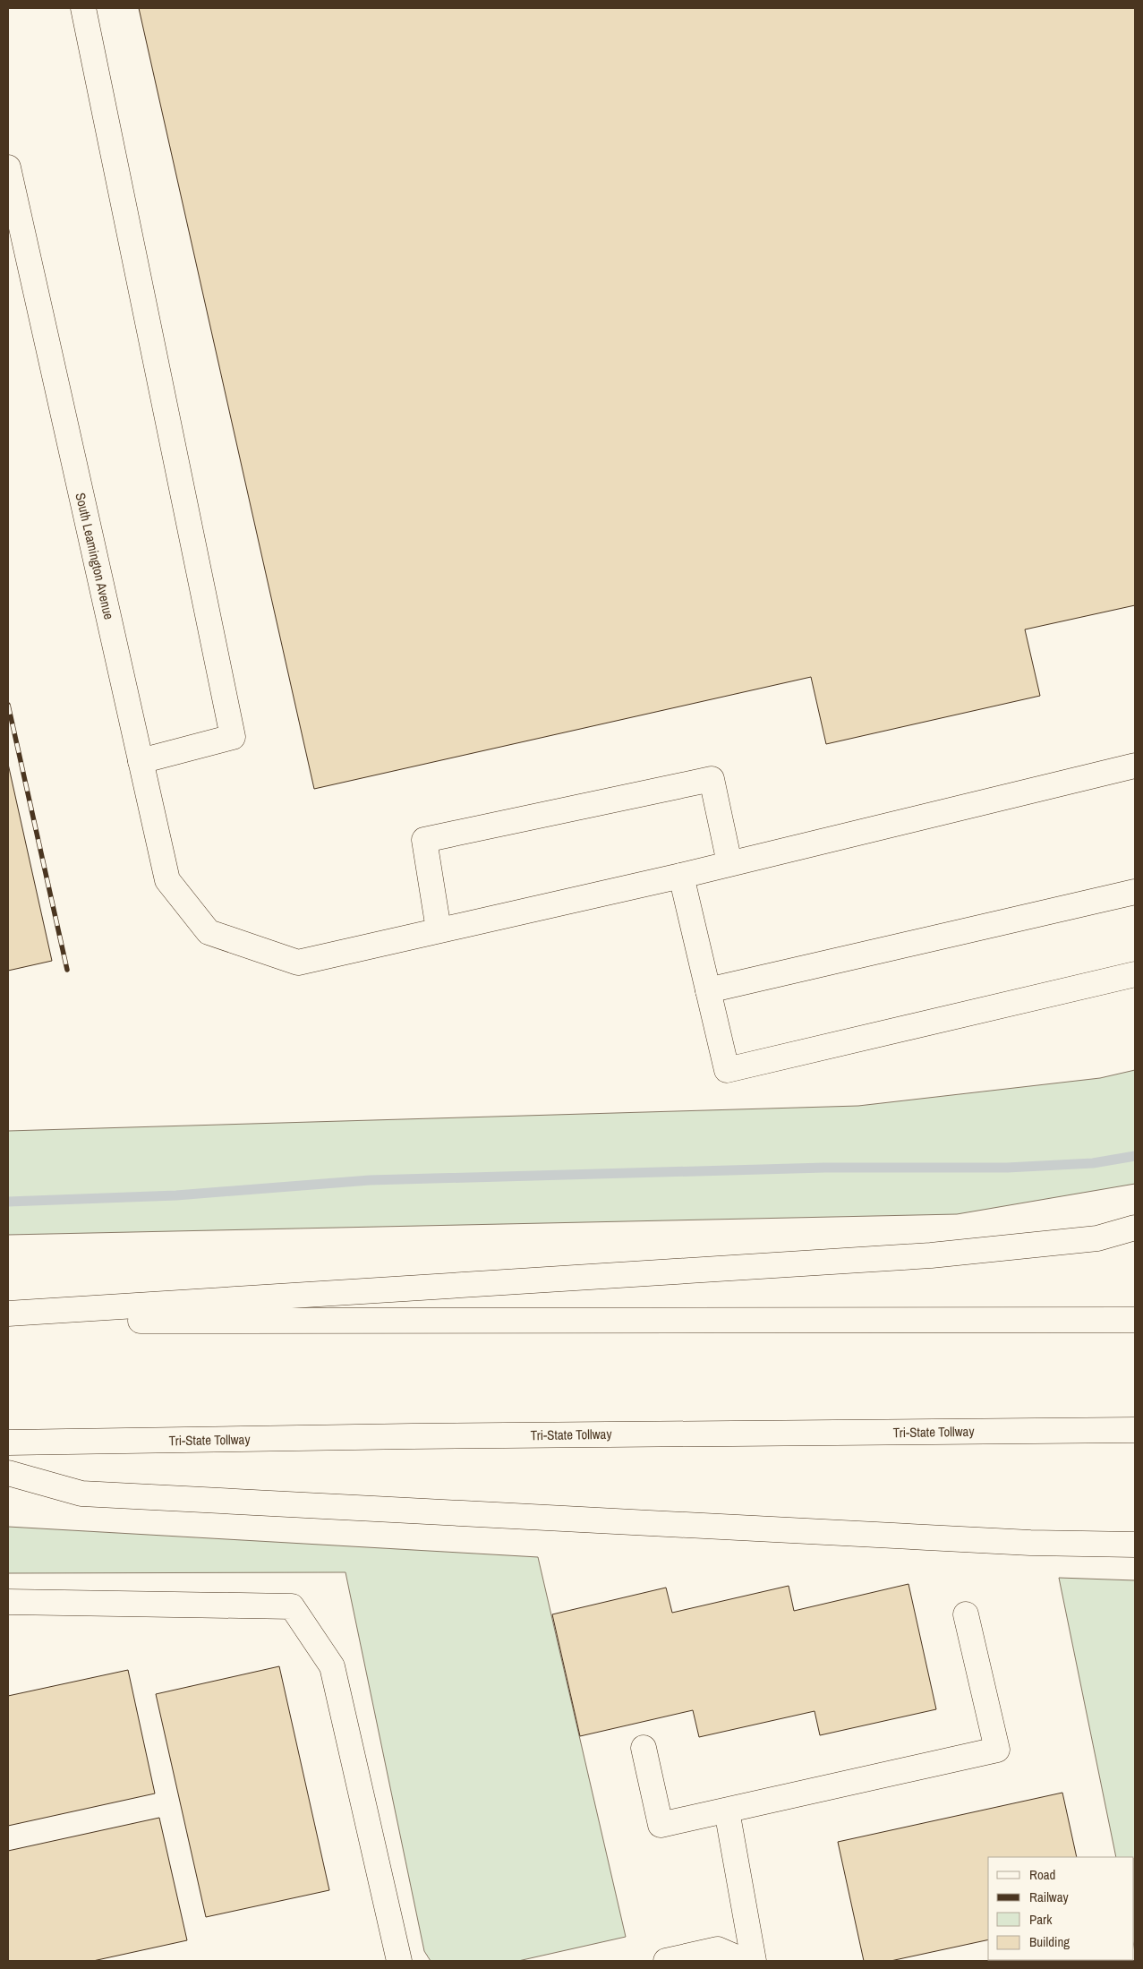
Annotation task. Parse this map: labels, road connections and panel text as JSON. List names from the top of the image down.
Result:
{
  "streets": {
    "main road": ["South Leamington Avenue", "Tri-State Tollway"]
  },
  "legend": [
    "Road",
    "Railway",
    "Park",
    "Building"
  ]
}
